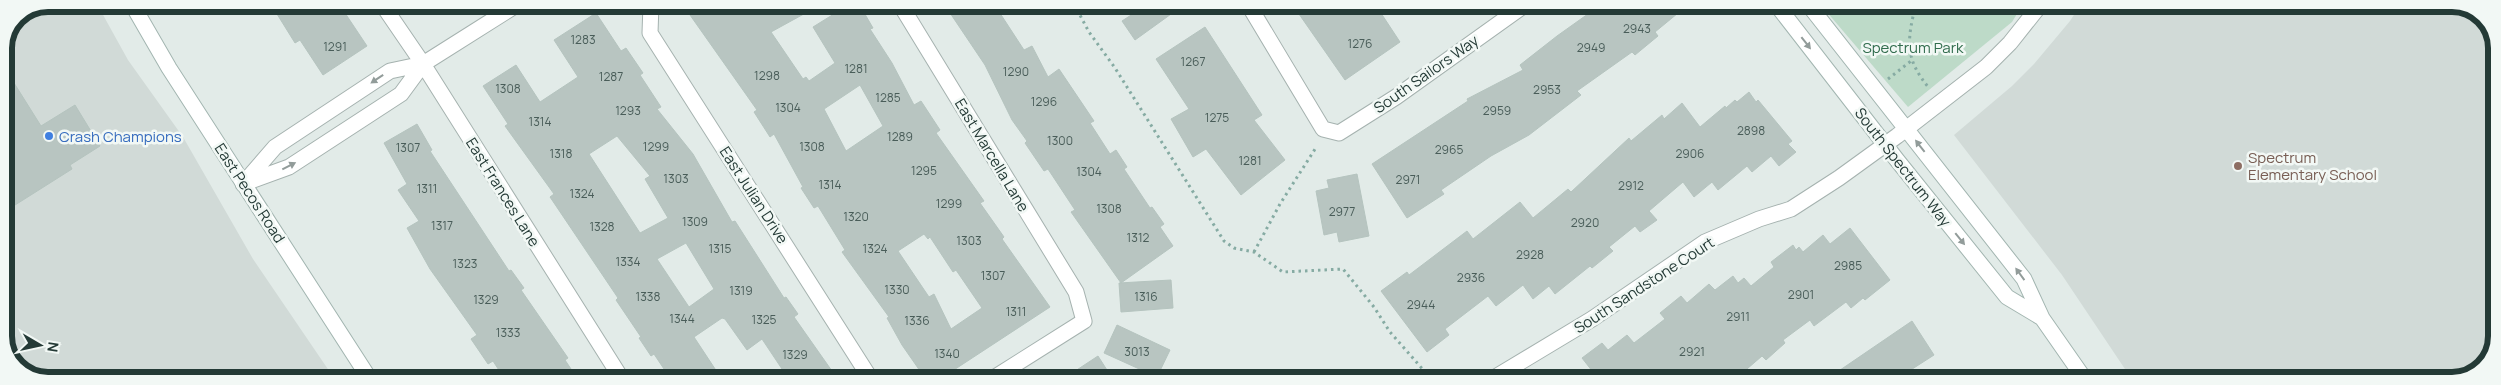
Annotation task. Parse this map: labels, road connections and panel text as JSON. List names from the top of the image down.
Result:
{
  "streets": {
    "street": [
      "South Sailors Way",
      "East Marcella Lane",
      "South Spectrum Way",
      "East Frances Lane",
      "East Pecos Road",
      "East Julian Drive",
      "South Sandstone Court"
    ]
  },
  "crossings": [
    ["South Spectrum Way", "South Sandstone Court"]
  ],
  "parks": ["Spectrum Park"],
  "places": ["Crash Champions", "Spectrum Elementary School"],
  "house_numbers": [
    "2943",
    "1283",
    "1276",
    "1291",
    "2949",
    "1267",
    "1281",
    "1290",
    "1298",
    "1287",
    "1308",
    "2953",
    "1285",
    "1296",
    "1304",
    "1293",
    "2959",
    "1275",
    "1314",
    "2898",
    "1289",
    "1300",
    "1299",
    "1308",
    "1307",
    "2965",
    "1318",
    "2906",
    "1281",
    "1295",
    "1304",
    "1303",
    "2971",
    "1314",
    "2912",
    "1311",
    "1324",
    "1299",
    "1308",
    "2977",
    "1320",
    "1309",
    "2920",
    "1317",
    "1328",
    "1312",
    "1303",
    "1315",
    "1324",
    "2928",
    "1334",
    "1323",
    "2985",
    "1307",
    "2936",
    "1330",
    "1319",
    "2901",
    "1338",
    "1316",
    "1329",
    "2944",
    "1311",
    "2911",
    "1344",
    "1325",
    "1336",
    "1333",
    "3013",
    "2921",
    "1340",
    "1329"
  ],
  "north": "right"
}
